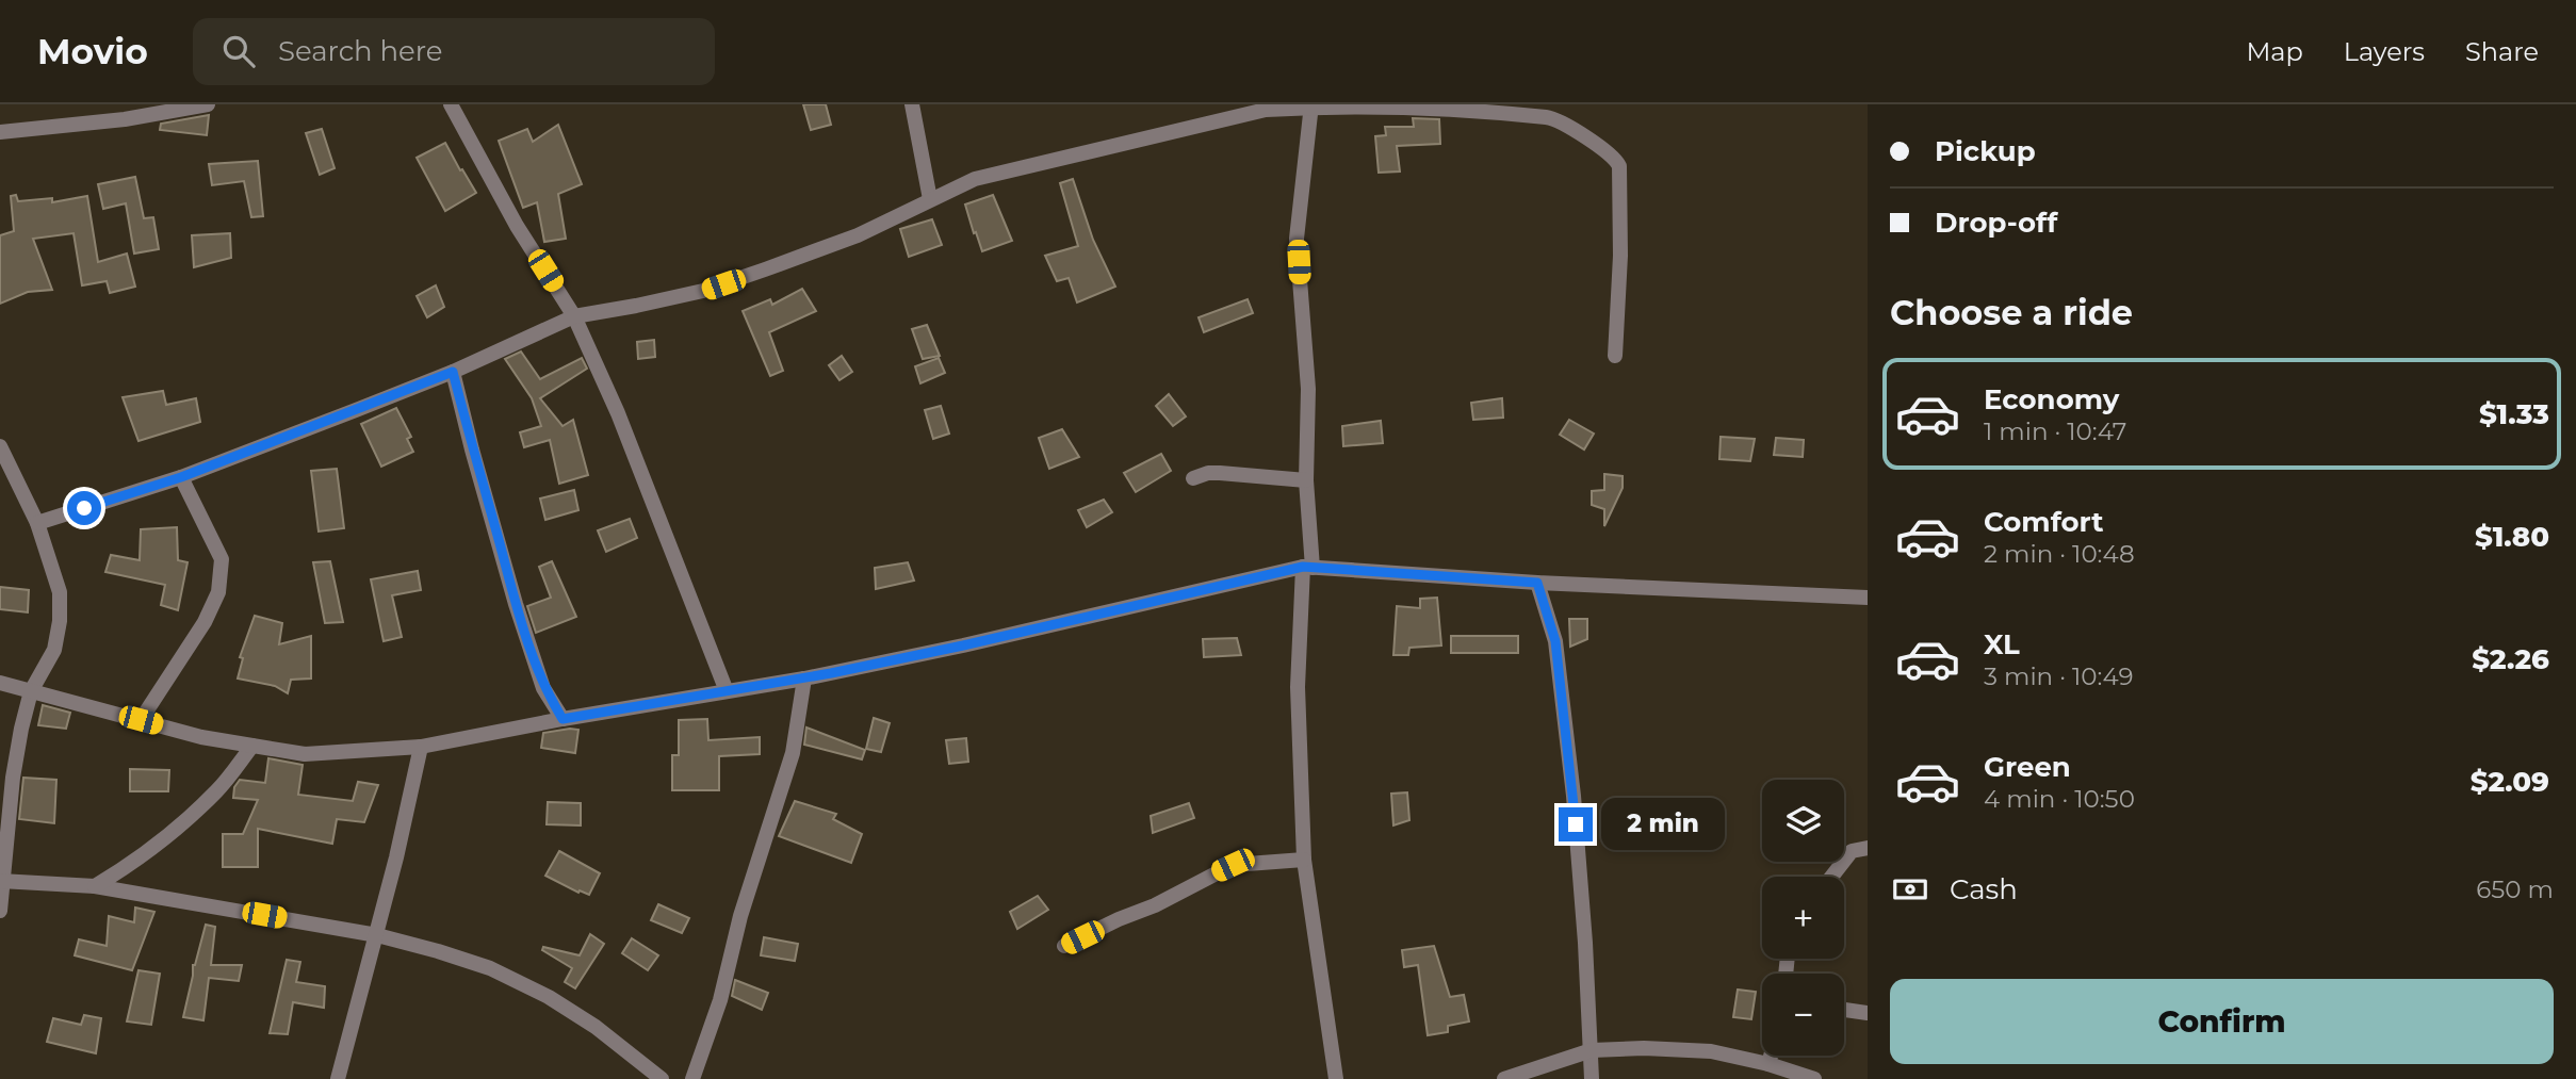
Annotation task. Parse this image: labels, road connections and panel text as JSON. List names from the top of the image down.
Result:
{
  "page": {
    "header": "Movio",
    "search": "Search here",
    "nav": ["Map", "Layers", "Share"],
    "banner": ["Pickup", "Drop-off"],
    "heading": "Choose a ride",
    "list": [
      {
        "name": "Economy",
        "note": "1 min · 10:47",
        "value": "$1.33"
      },
      {
        "name": "Comfort",
        "note": "2 min · 10:48",
        "value": "$1.80"
      },
      {
        "name": "XL",
        "note": "3 min · 10:49",
        "value": "$2.26"
      },
      {
        "name": "Green",
        "note": "4 min · 10:50",
        "value": "$2.09"
      }
    ],
    "map_buttons": ["+", "−"],
    "bubble": "2 min",
    "pay": ["Cash", "650 m"],
    "buttons": "Confirm"
  }
}
